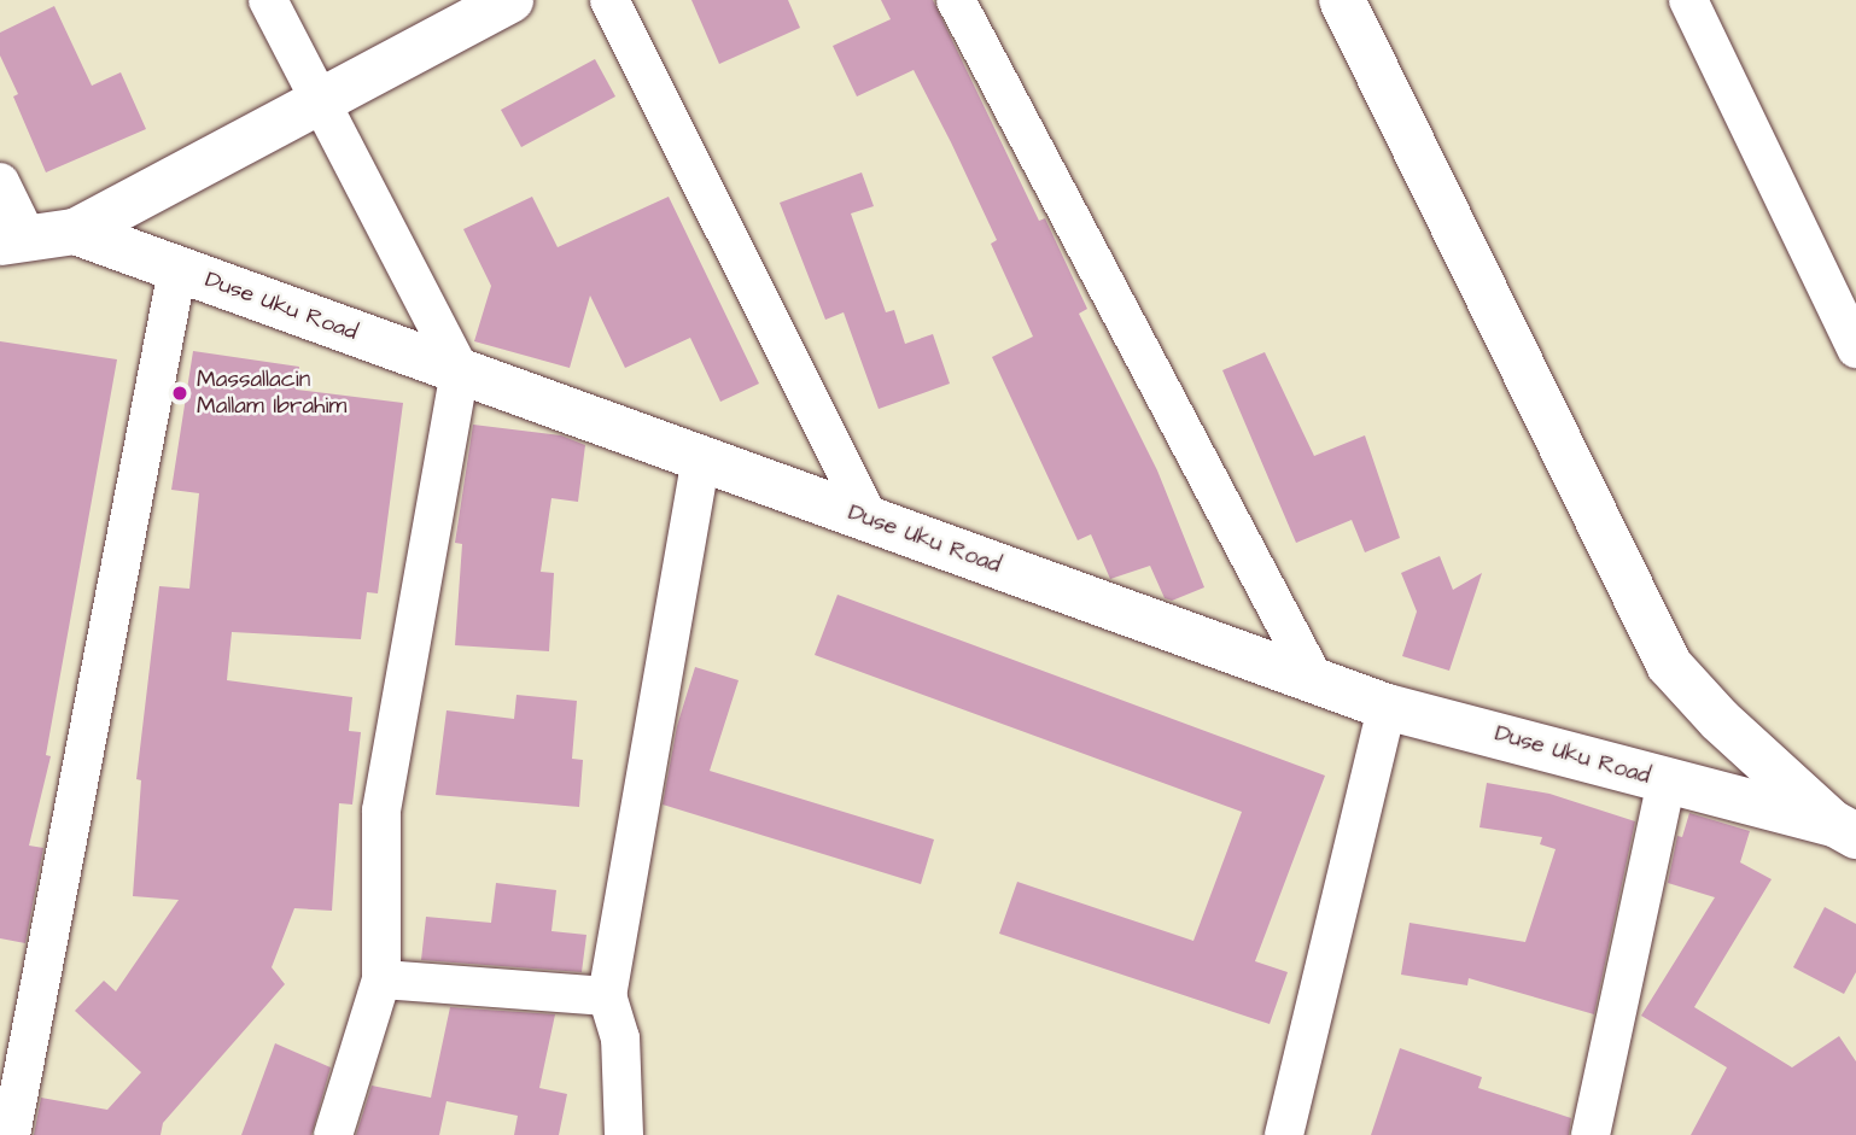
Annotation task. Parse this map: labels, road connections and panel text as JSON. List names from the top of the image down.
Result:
{
  "streets": {
    "street": ["Duse Uku Road"]
  },
  "places": ["Massallacin Mallam Ibrahim"]
}
